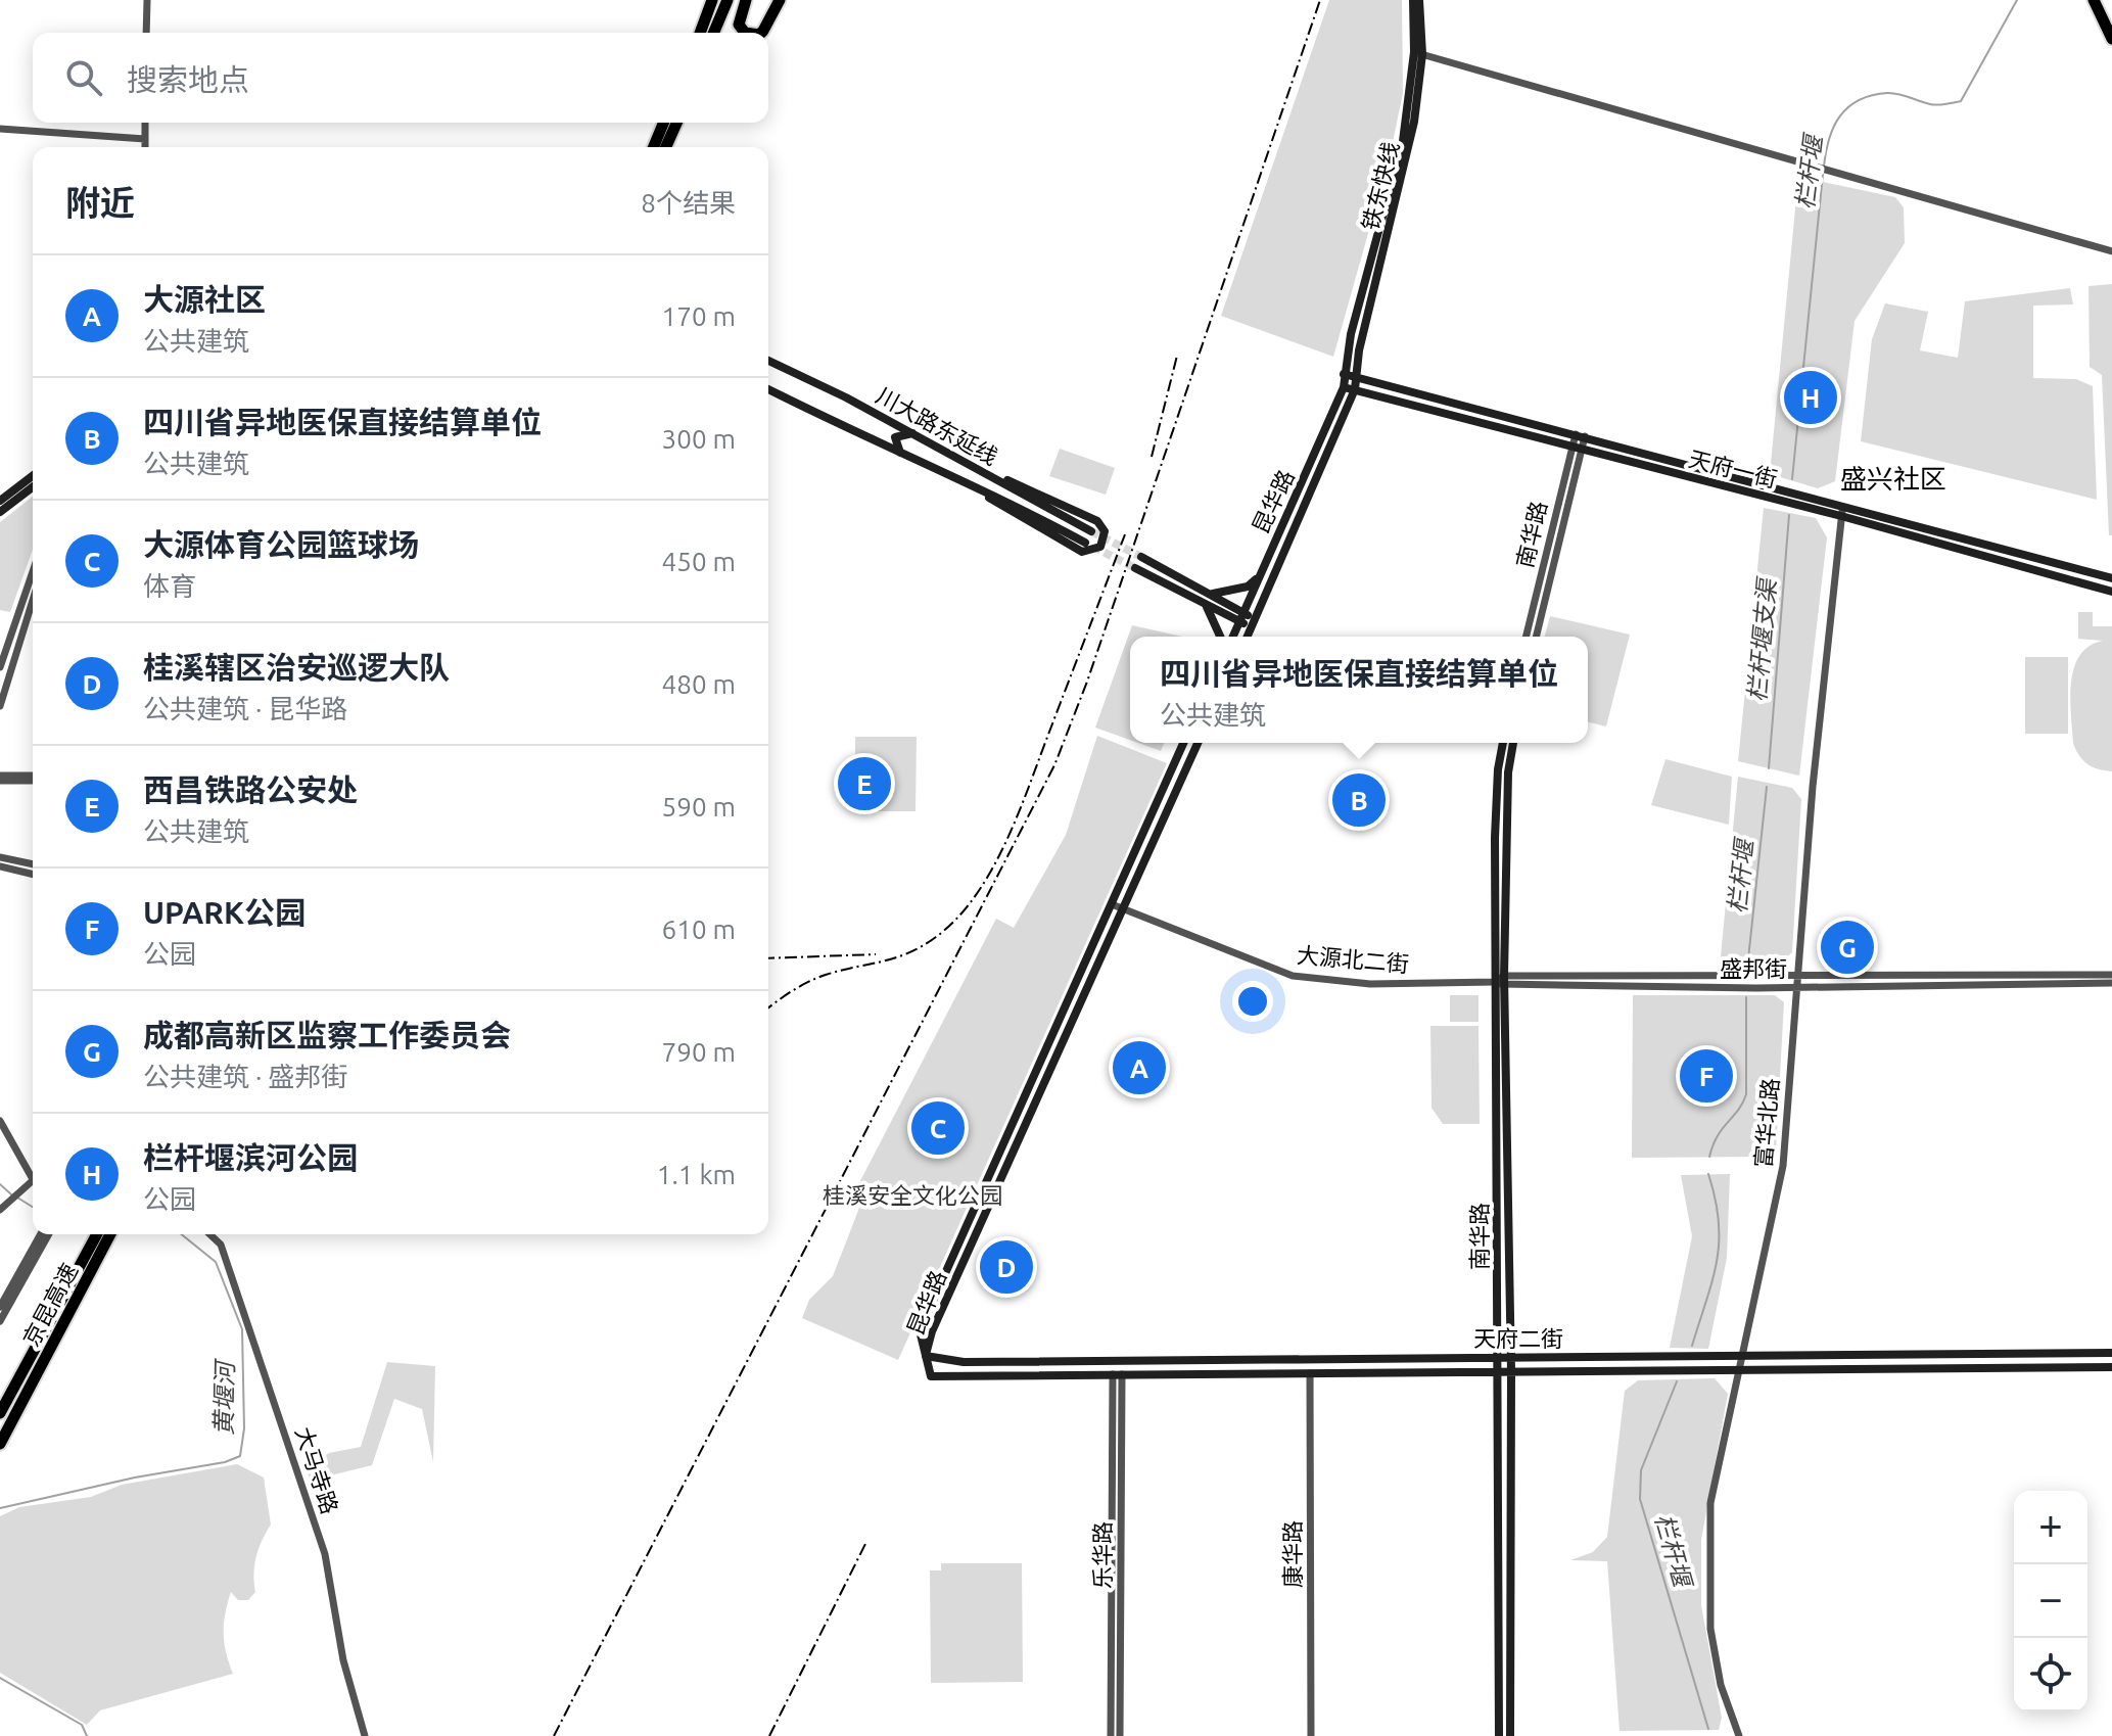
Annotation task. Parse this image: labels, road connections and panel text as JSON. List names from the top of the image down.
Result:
{
  "streets": {
    "highway": ["京昆高速"],
    "main road": [
      "铁东快线",
      "川大路东延线",
      "天府一街",
      "昆华路",
      "南华路",
      "天府二街"
    ],
    "street": [
      "大源北二街",
      "盛邦街",
      "富华北路",
      "大马寺路",
      "康华路",
      "乐华路"
    ]
  },
  "crossings": [
    ["铁东快线", "天府一街"],
    ["铁东快线", "昆华路"],
    ["天府一街", "昆华路"],
    ["天府一街", "南华路"],
    ["天府一街", "富华北路"],
    ["昆华路", "大源北二街"],
    ["昆华路", "天府二街"],
    ["南华路", "大源北二街"],
    ["南华路", "盛邦街"],
    ["南华路", "天府二街"],
    ["大源北二街", "盛邦街"],
    ["盛邦街", "富华北路"],
    ["富华北路", "天府二街"],
    ["天府二街", "康华路"],
    ["天府二街", "乐华路"]
  ],
  "districts": ["盛兴社区"],
  "water": ["栏杆堰", "栏杆堰支渠", "黄堰河"],
  "parks": ["桂溪安全文化公园"],
  "page": {
    "search": "搜索地点",
    "heading": ["附近", "8个结果"],
    "list": [
      {
        "mark": "A",
        "name": "大源社区",
        "note": "公共建筑",
        "value": "170 m"
      },
      {
        "mark": "B",
        "name": "四川省异地医保直接结算单位",
        "note": "公共建筑",
        "value": "300 m"
      },
      {
        "mark": "C",
        "name": "大源体育公园篮球场",
        "note": "体育",
        "value": "450 m"
      },
      {
        "mark": "D",
        "name": "桂溪辖区治安巡逻大队",
        "note": "公共建筑 · 昆华路",
        "value": "480 m"
      },
      {
        "mark": "E",
        "name": "西昌铁路公安处",
        "note": "公共建筑",
        "value": "590 m"
      },
      {
        "mark": "F",
        "name": "UPARK公园",
        "note": "公园",
        "value": "610 m"
      },
      {
        "mark": "G",
        "name": "成都高新区监察工作委员会",
        "note": "公共建筑 · 盛邦街",
        "value": "790 m"
      },
      {
        "mark": "H",
        "name": "栏杆堰滨河公园",
        "note": "公园",
        "value": "1.1 km"
      }
    ],
    "pins": [
      "H",
      "E",
      "B",
      "G",
      "A",
      "F",
      "C",
      "D"
    ],
    "popup": ["四川省异地医保直接结算单位", "公共建筑"],
    "map_buttons": ["+", "−"]
  }
}
